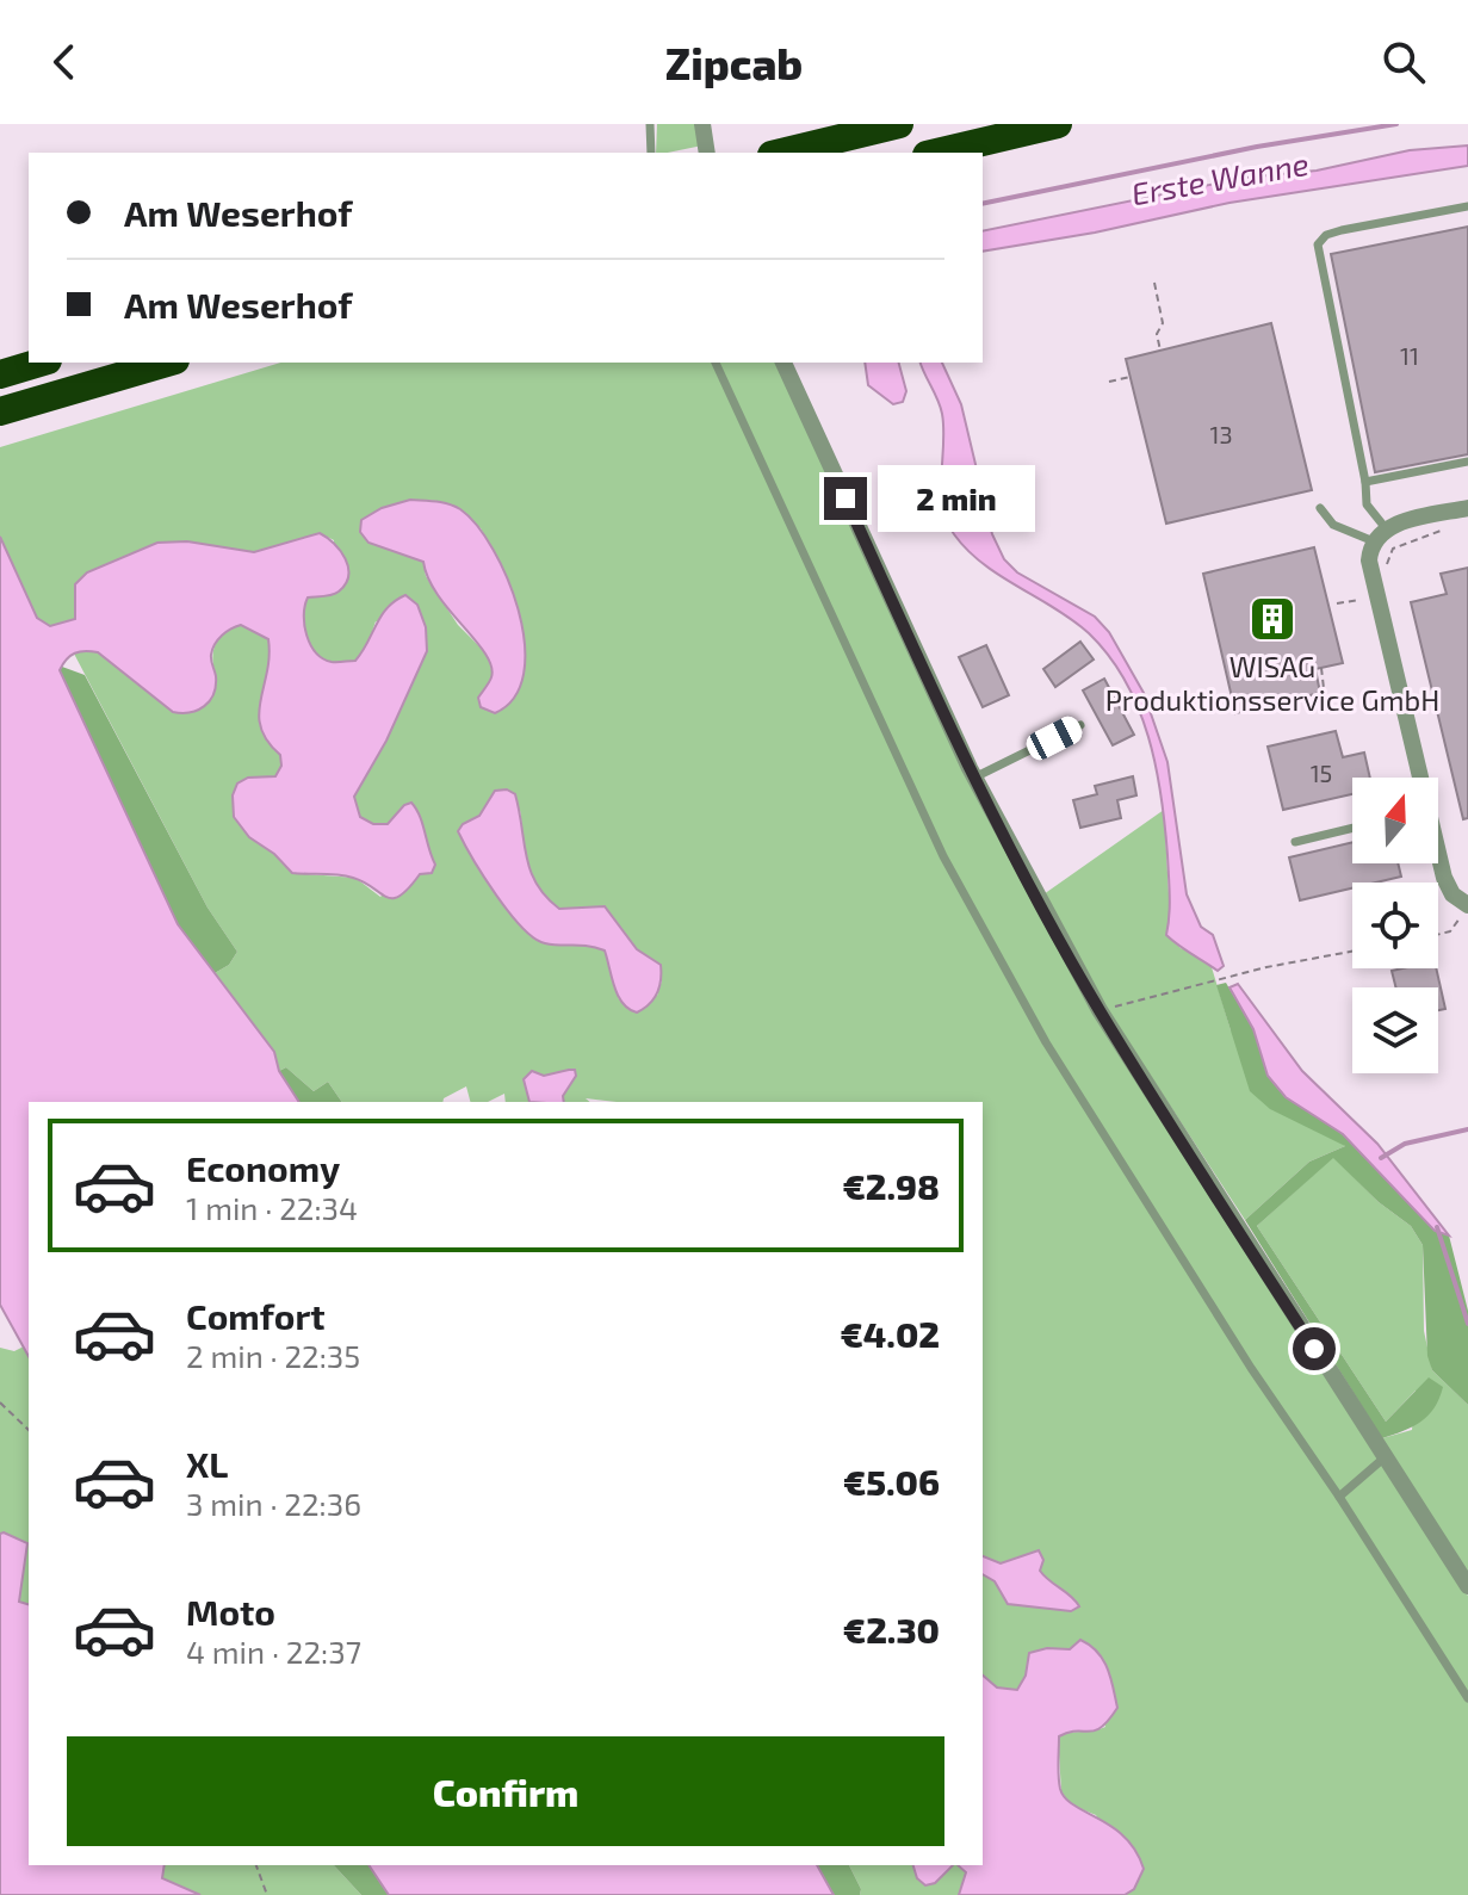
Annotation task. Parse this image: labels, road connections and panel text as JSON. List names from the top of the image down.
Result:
{
  "water": ["Erste Wanne"],
  "places": {
    "building": ["WISAG Produktionsservice GmbH"]
  },
  "house_numbers": ["11", "13", "15"],
  "north": "top",
  "page": {
    "header": "Zipcab",
    "banner": ["Am Weserhof", "Am Weserhof"],
    "bubble": "2 min",
    "list": [
      {
        "name": "Economy",
        "note": "1 min · 22:34",
        "value": "€2.98"
      },
      {
        "name": "Comfort",
        "note": "2 min · 22:35",
        "value": "€4.02"
      },
      {
        "name": "XL",
        "note": "3 min · 22:36",
        "value": "€5.06"
      },
      {
        "name": "Moto",
        "note": "4 min · 22:37",
        "value": "€2.30"
      }
    ],
    "buttons": "Confirm"
  }
}
